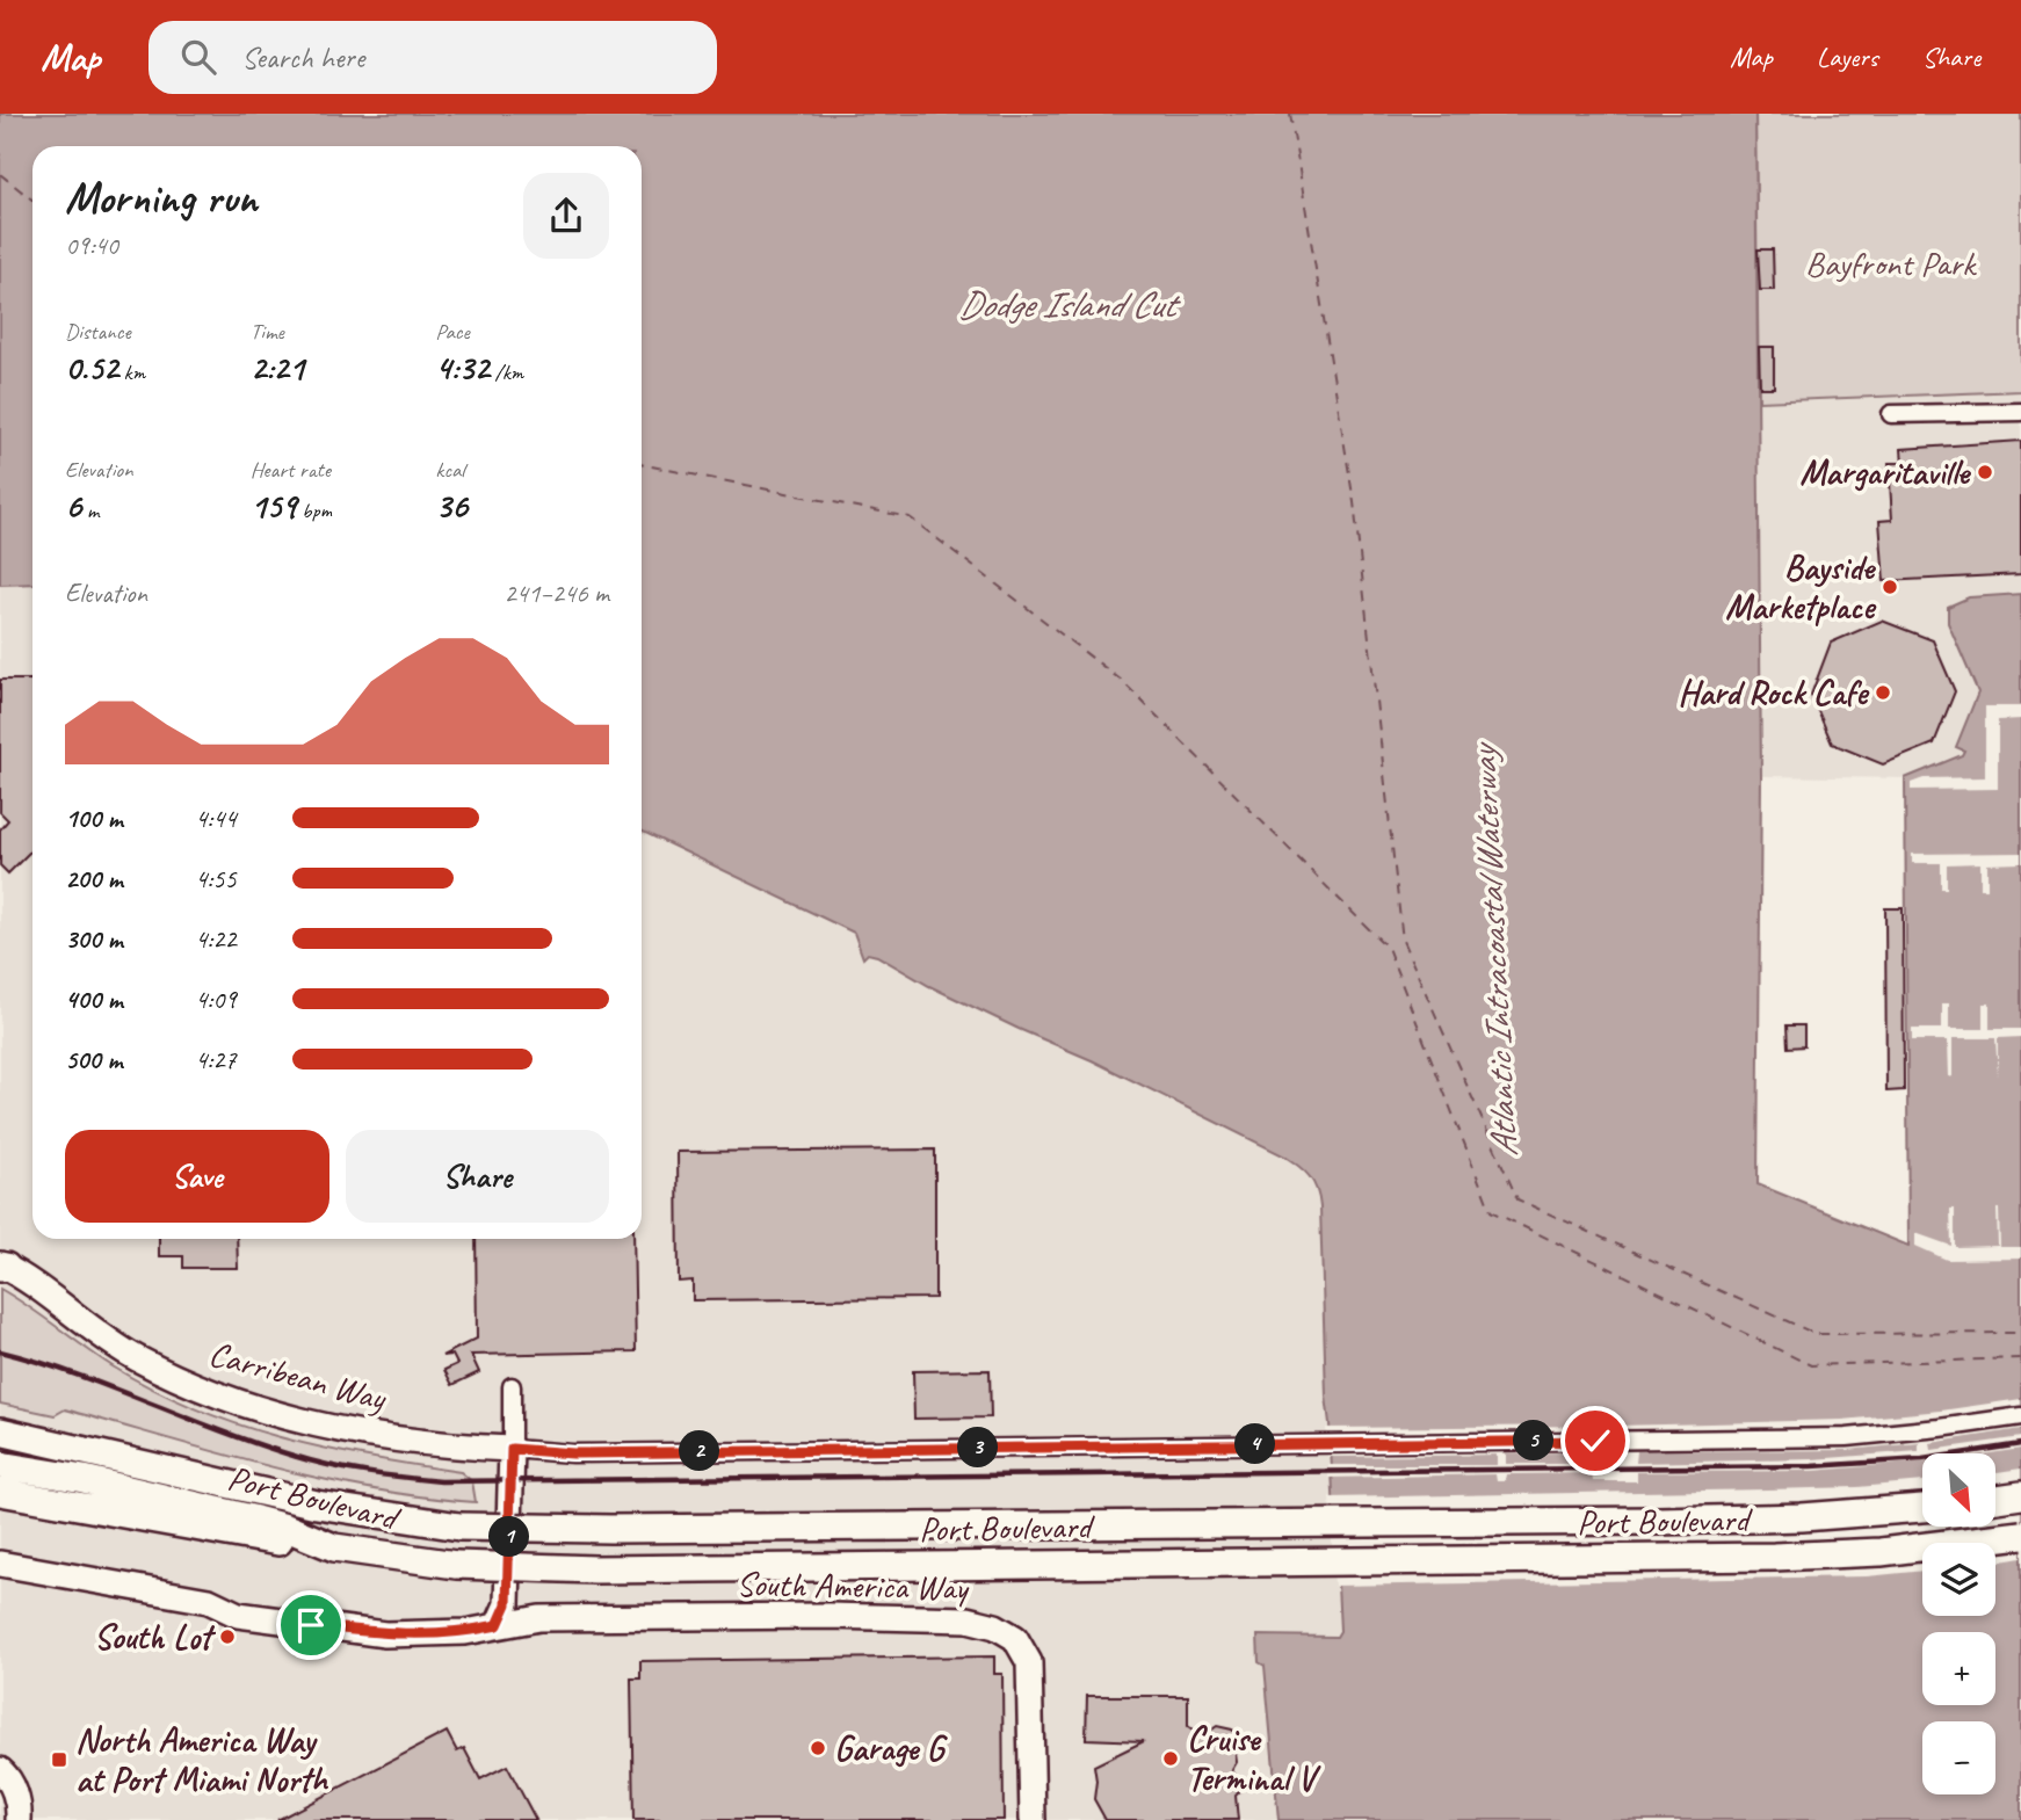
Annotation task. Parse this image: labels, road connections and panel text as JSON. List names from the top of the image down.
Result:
{
  "streets": {
    "main road": ["Port Boulevard"],
    "street": ["Carribean Way", "South America Way"]
  },
  "water": ["Dodge Island Cut", "Atlantic Intracoastal Waterway"],
  "parks": ["Bayfront Park"],
  "places": {
    "other": [
      "Margaritaville",
      "Bayside Marketplace",
      "Hard Rock Cafe",
      "South Lot",
      "Garage G",
      "Cruise Terminal V"
    ],
    "transit": ["North America Way at Port Miami North"]
  },
  "north": "bottom right",
  "page": {
    "header": "Map",
    "search": "Search here",
    "nav": ["Map", "Layers", "Share"],
    "heading": ["Morning run", "09:40"],
    "stats": [
      ["Distance", "0.52 km"],
      ["Time", "2:21"],
      ["Pace", "4:32 /km"],
      ["Elevation", "6 m"],
      ["Heart rate", "159 bpm"],
      ["kcal", "36"]
    ],
    "chart": ["Elevation", "241–246 m"],
    "list": [
      {
        "name": "100 m",
        "note": "4:44"
      },
      {
        "name": "200 m",
        "note": "4:55"
      },
      {
        "name": "300 m",
        "note": "4:22"
      },
      {
        "name": "400 m",
        "note": "4:09"
      },
      {
        "name": "500 m",
        "note": "4:27"
      }
    ],
    "buttons": ["Save", "Share"],
    "pins": [
      "5",
      "4",
      "3",
      "2",
      "1"
    ],
    "map_buttons": ["+", "−"]
  }
}
